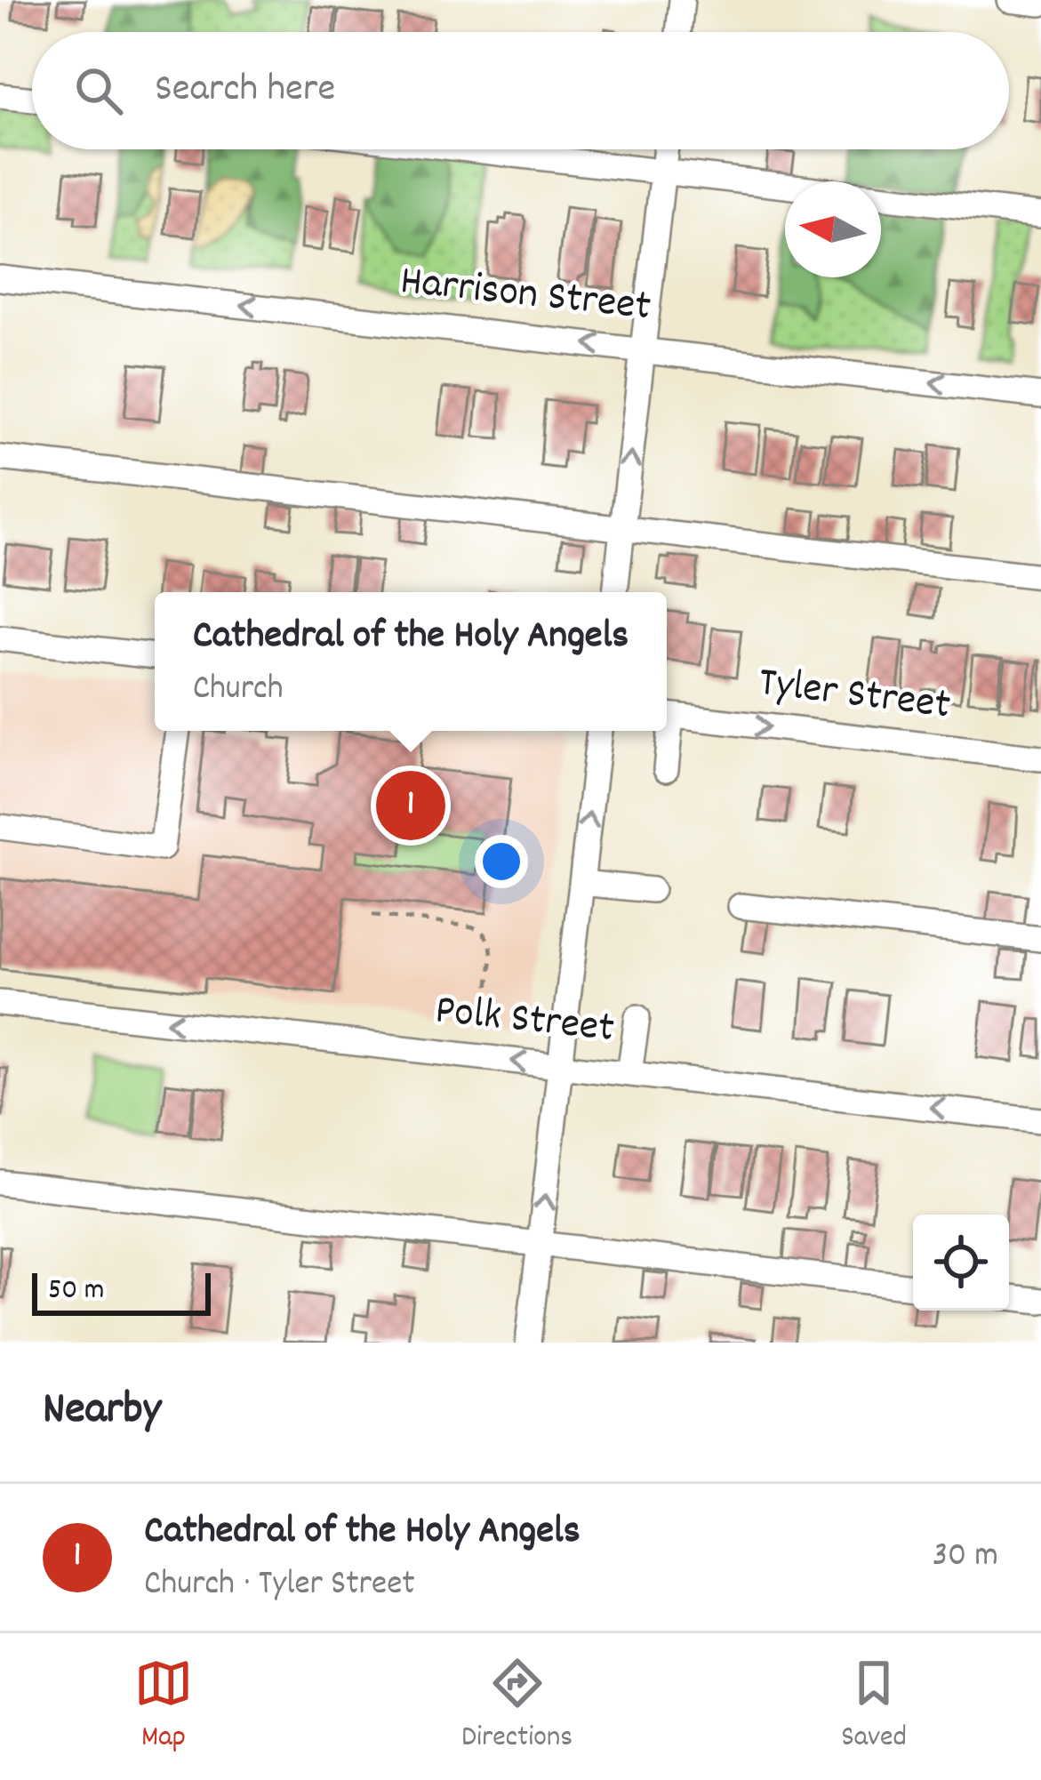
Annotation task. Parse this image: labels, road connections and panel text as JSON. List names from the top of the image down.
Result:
{
  "streets": {
    "street": ["Harrison Street", "Tyler Street", "Polk Street"]
  },
  "scale_bar": "50 m",
  "north": "left",
  "page": {
    "search": "Search here",
    "popup": ["Cathedral of the Holy Angels", "Church"],
    "pins": "1",
    "scale": "50 m",
    "heading": "Nearby",
    "list": [
      {
        "mark": "1",
        "name": "Cathedral of the Holy Angels",
        "note": "Church · Tyler Street",
        "value": "30 m"
      }
    ],
    "nav": ["Map", "Directions", "Saved"]
  }
}
